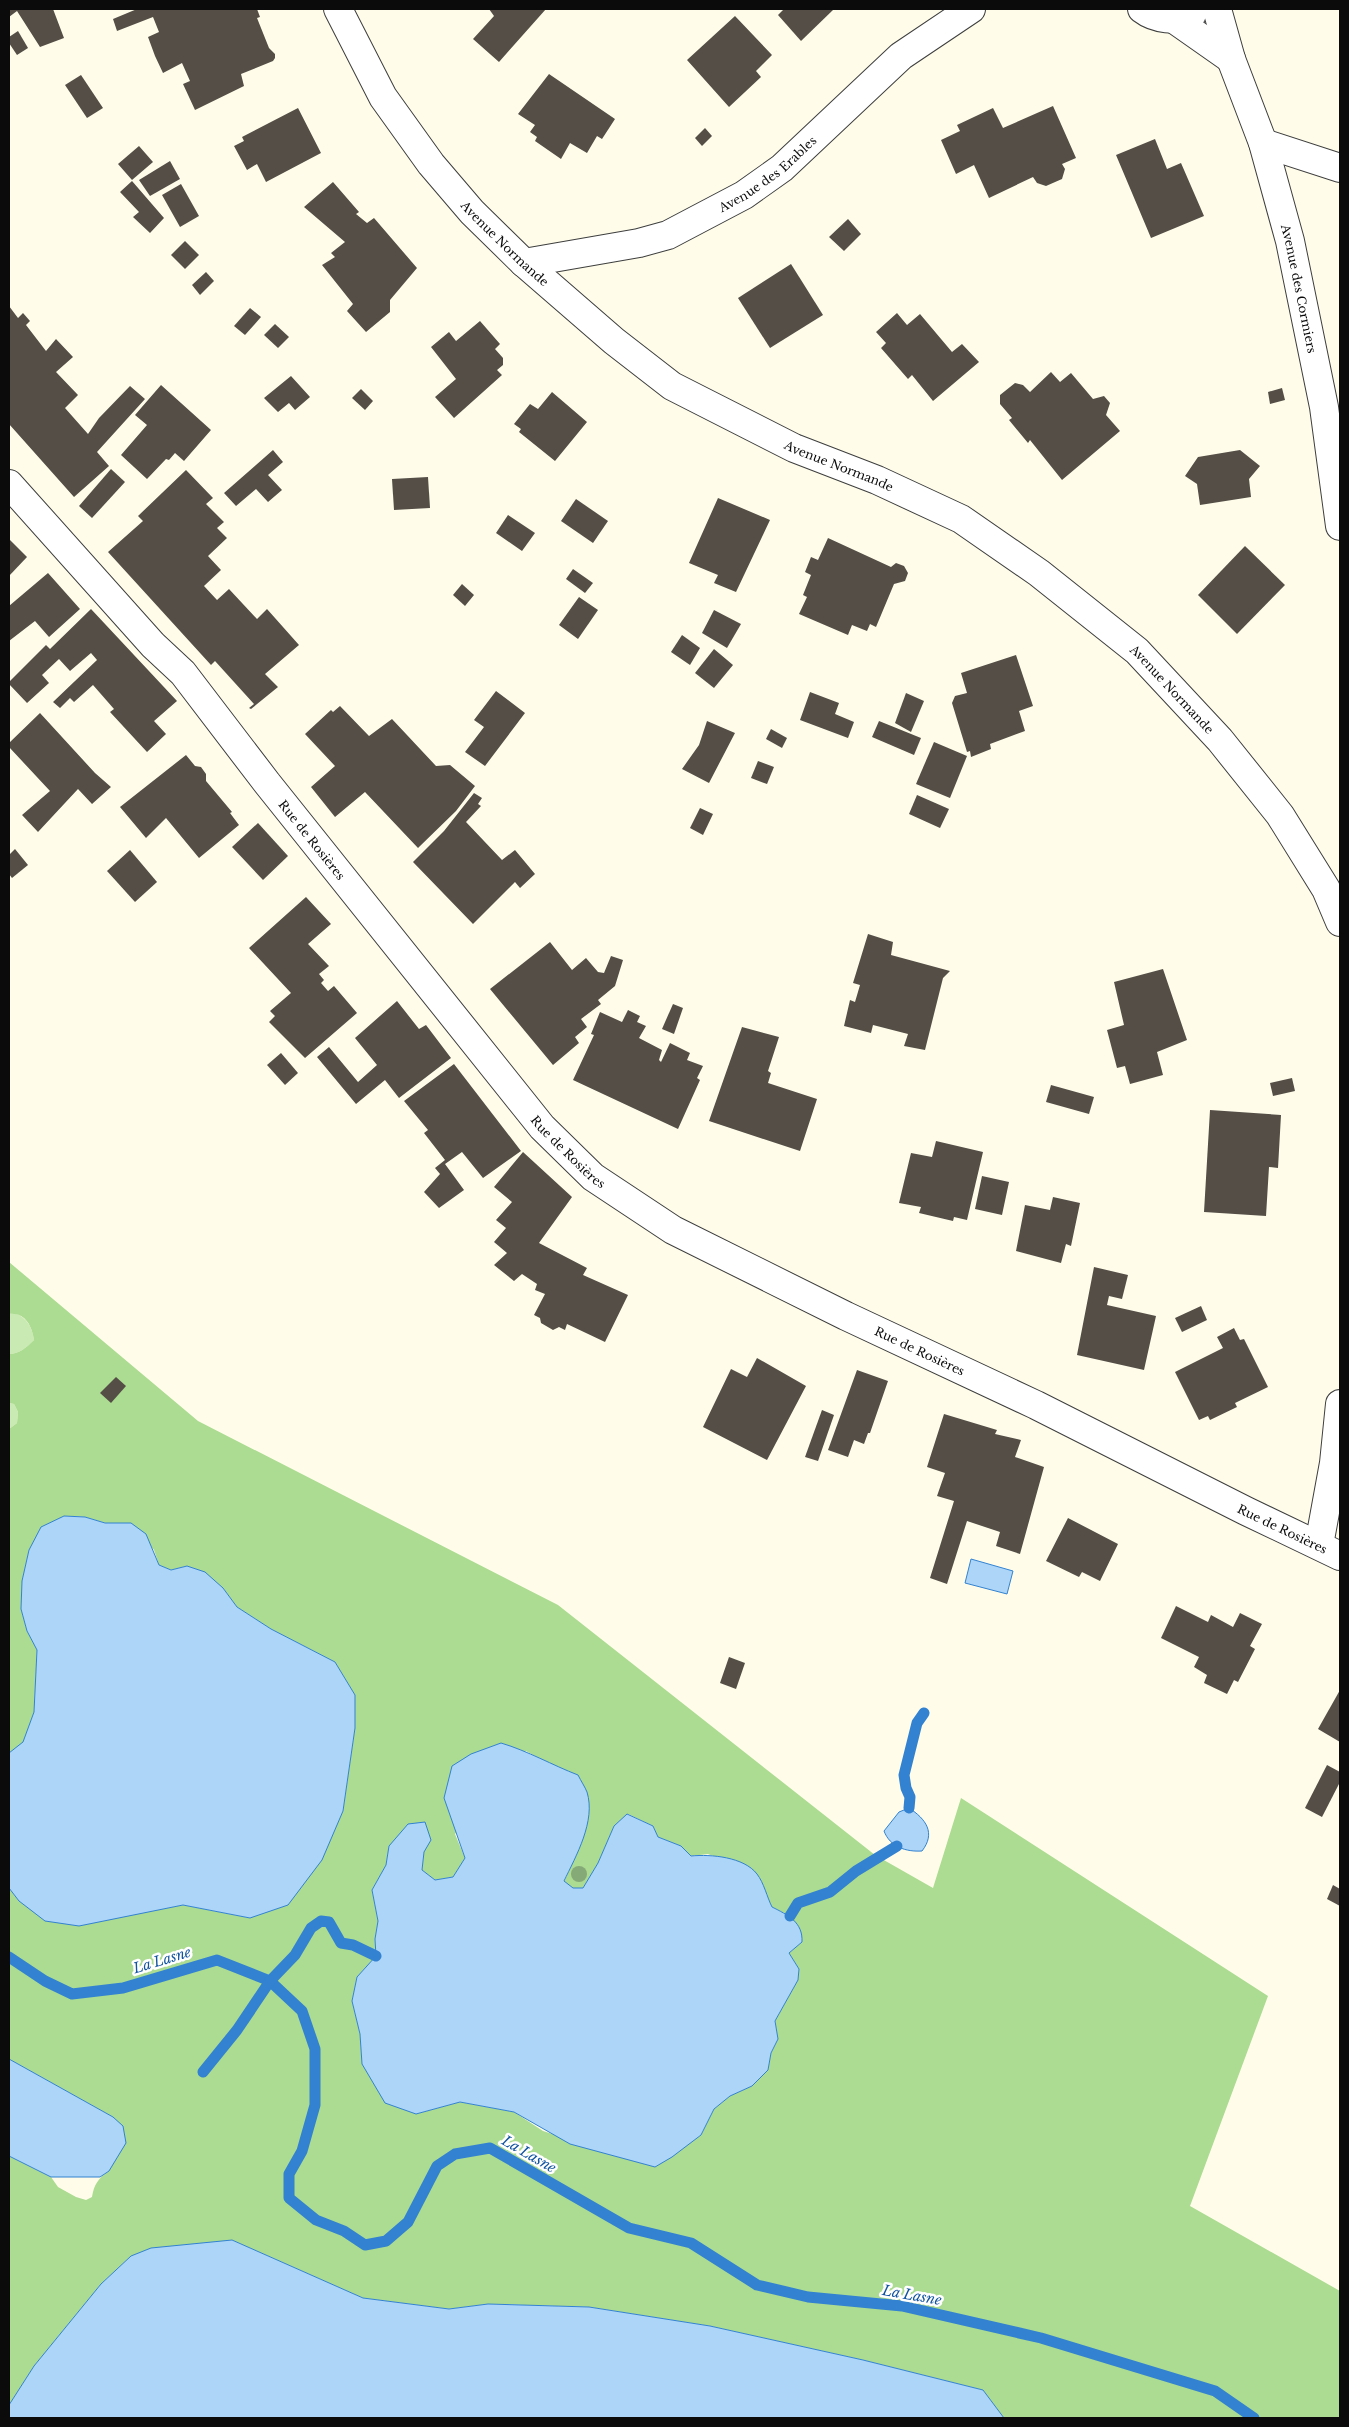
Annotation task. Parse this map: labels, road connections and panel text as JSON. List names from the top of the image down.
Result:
{
  "streets": {
    "street": [
      "Avenue des Erables",
      "Avenue Normande",
      "Avenue des Cormiers",
      "Rue de Rosières"
    ]
  },
  "crossings": [
    ["Avenue des Erables", "Avenue Normande"]
  ],
  "water": ["La Lasne"]
}
